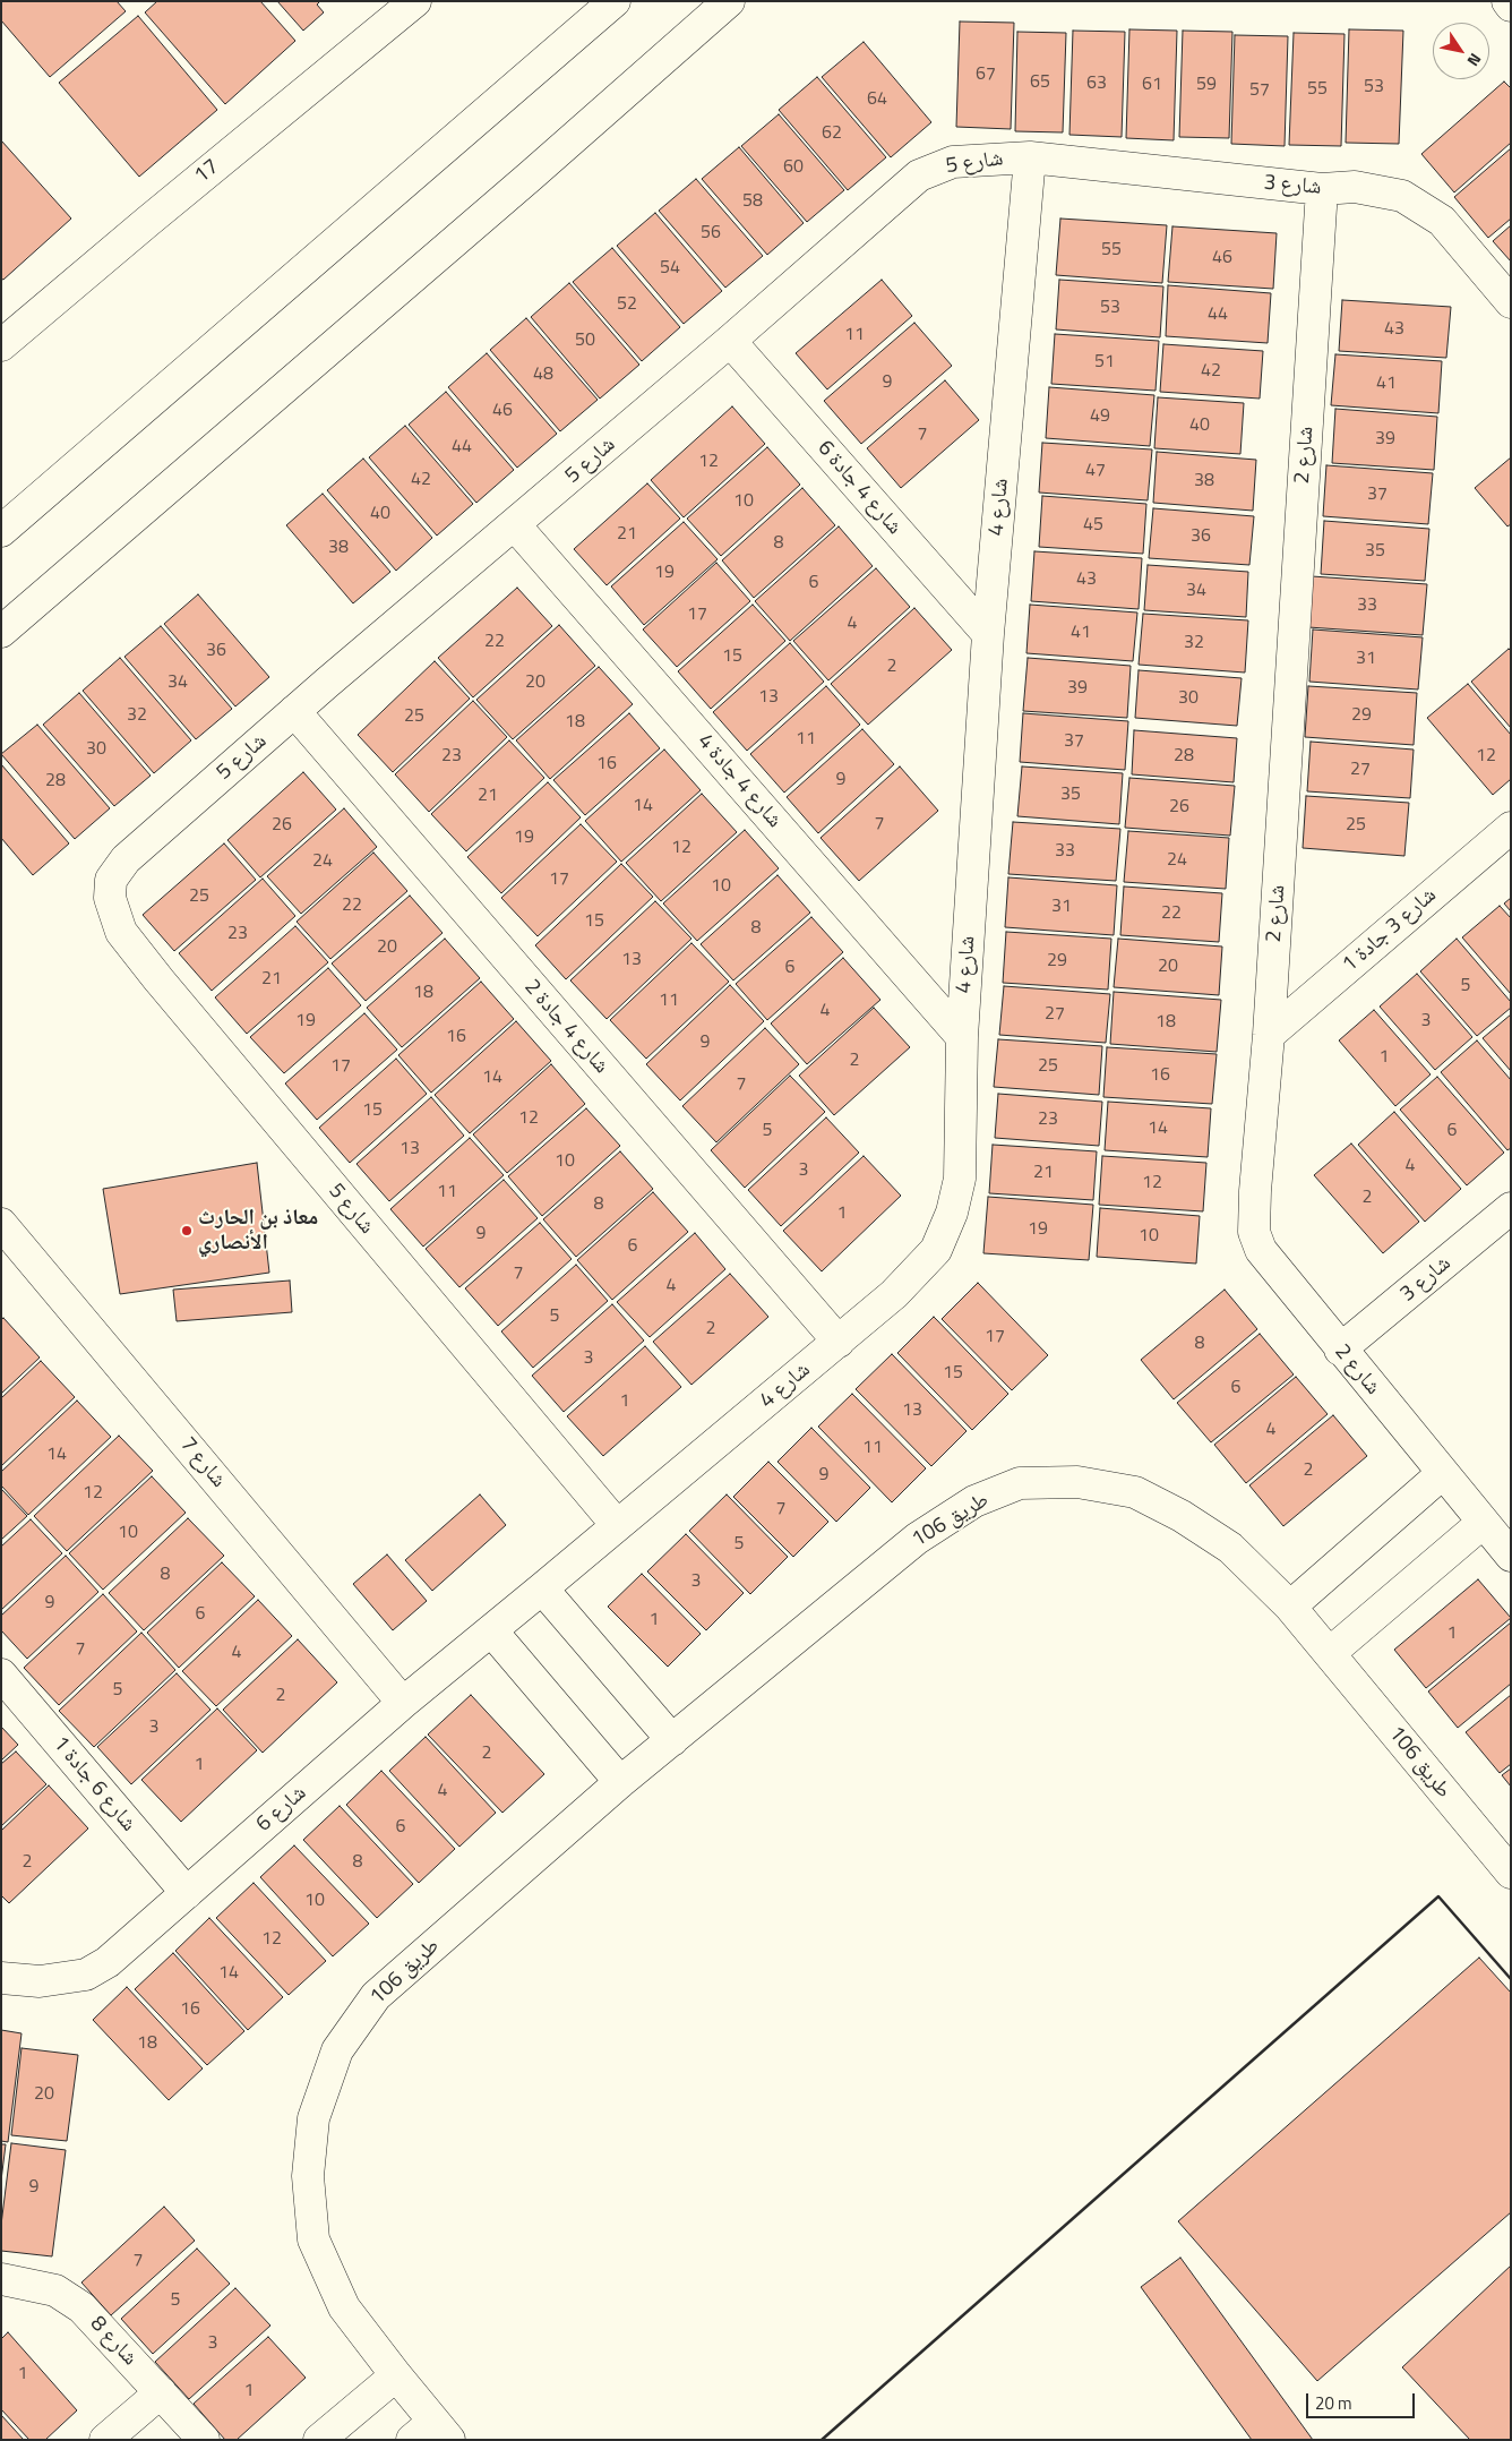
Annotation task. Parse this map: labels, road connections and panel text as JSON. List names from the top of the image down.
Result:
{
  "streets": {
    "street": [
      "شارع 5",
      "17",
      "شارع 3",
      "شارع 2",
      "شارع 4 جادة 6",
      "شارع 4",
      "شارع 4 جادة 4",
      "شارع 3 جادة 1",
      "شارع 4 جادة 2",
      "شارع 7",
      "طريق 106",
      "شارع 6 جادة 1",
      "شارع 6",
      "شارع 8"
    ]
  },
  "crossings": [
    ["شارع 5", "شارع 3"],
    ["شارع 5", "شارع 4 جادة 6"],
    ["شارع 5", "شارع 4"],
    ["شارع 5", "شارع 4 جادة 4"],
    ["شارع 5", "شارع 4 جادة 2"],
    ["شارع 3", "شارع 2"],
    ["شارع 3", "شارع 4"],
    ["شارع 2", "شارع 3 جادة 1"],
    ["شارع 4 جادة 6", "شارع 4"],
    ["شارع 4", "شارع 4 جادة 4"],
    ["شارع 4", "شارع 4 جادة 2"],
    ["شارع 4", "شارع 6"],
    ["شارع 7", "شارع 6"],
    ["شارع 6 جادة 1", "شارع 6"]
  ],
  "places": ["معاذ بن الحارث الأنصاري"],
  "house_numbers": [
    "67",
    "65",
    "63",
    "61",
    "59",
    "53",
    "55",
    "57",
    "64",
    "62",
    "60",
    "58",
    "56",
    "55",
    "46",
    "54",
    "52",
    "53",
    "44",
    "43",
    "11",
    "50",
    "51",
    "42",
    "48",
    "9",
    "41",
    "46",
    "49",
    "40",
    "7",
    "39",
    "44",
    "12",
    "47",
    "42",
    "38",
    "37",
    "10",
    "40",
    "45",
    "21",
    "36",
    "8",
    "38",
    "35",
    "19",
    "43",
    "6",
    "34",
    "33",
    "17",
    "4",
    "41",
    "22",
    "32",
    "36",
    "15",
    "31",
    "2",
    "34",
    "20",
    "39",
    "13",
    "30",
    "32",
    "29",
    "25",
    "18",
    "11",
    "37",
    "30",
    "23",
    "28",
    "12",
    "16",
    "27",
    "9",
    "28",
    "35",
    "21",
    "14",
    "26",
    "7",
    "26",
    "25",
    "19",
    "12",
    "33",
    "24",
    "24",
    "17",
    "10",
    "25",
    "22",
    "31",
    "22",
    "15",
    "8",
    "23",
    "20",
    "13",
    "29",
    "20",
    "6",
    "21",
    "5",
    "18",
    "11",
    "4",
    "27",
    "19",
    "3",
    "18",
    "16",
    "9",
    "1",
    "2",
    "17",
    "25",
    "16",
    "14",
    "7",
    "15",
    "12",
    "23",
    "14",
    "5",
    "6",
    "13",
    "10",
    "4",
    "3",
    "21",
    "12",
    "11",
    "2",
    "8",
    "1",
    "19",
    "9",
    "10",
    "6",
    "7",
    "4",
    "5",
    "2",
    "17",
    "8",
    "3",
    "15",
    "6",
    "1",
    "13",
    "4",
    "11",
    "14",
    "2",
    "9",
    "12",
    "7",
    "10",
    "5",
    "8",
    "3",
    "9",
    "6",
    "1",
    "1",
    "7",
    "4",
    "5",
    "2",
    "3",
    "2",
    "1",
    "4",
    "6",
    "2",
    "8",
    "10",
    "12",
    "14",
    "16",
    "18",
    "20",
    "9",
    "7",
    "5",
    "3",
    "1",
    "1"
  ],
  "scale_bar": "20 m",
  "north": "bottom right"
}
